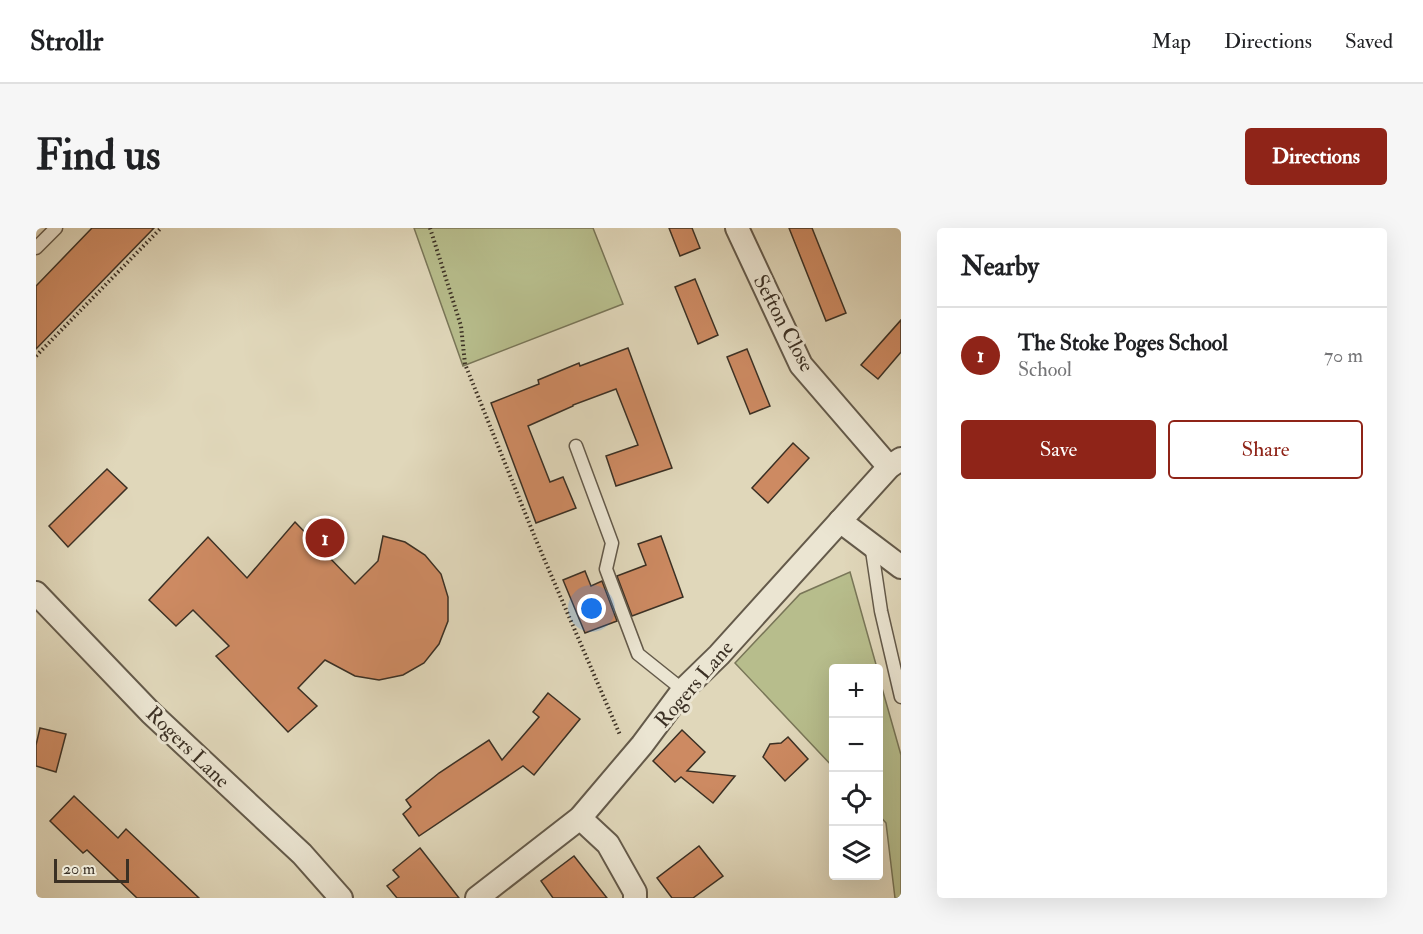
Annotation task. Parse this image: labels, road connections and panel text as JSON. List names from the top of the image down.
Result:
{
  "streets": {
    "street": ["Sefton Close", "Rogers Lane"]
  },
  "crossings": [
    ["Sefton Close", "Rogers Lane"]
  ],
  "scale_bar": "20 m",
  "page": {
    "header": "Strollr",
    "nav": ["Map", "Directions", "Saved"],
    "buttons": [
      "Directions",
      ["Save", "Share"]
    ],
    "title": "Find us",
    "heading": "Nearby",
    "list": [
      {
        "mark": "1",
        "name": "The Stoke Poges School",
        "note": "School",
        "value": "70 m"
      }
    ],
    "pins": "1",
    "map_buttons": ["+", "−"],
    "scale": "20 m"
  }
}
